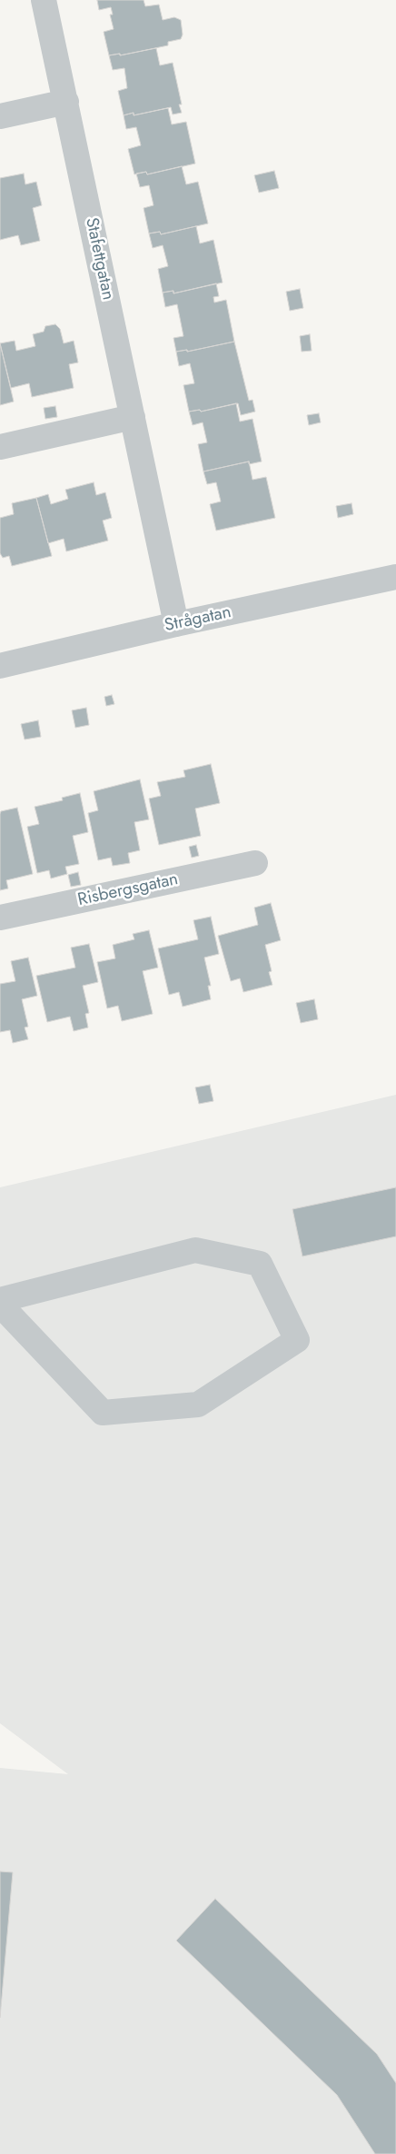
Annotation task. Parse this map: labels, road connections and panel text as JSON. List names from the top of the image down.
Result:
{
  "streets": {
    "street": ["Stafettgatan", "Strågatan", "Risbergsgatan"]
  },
  "crossings": [
    ["Stafettgatan", "Strågatan"]
  ]
}
